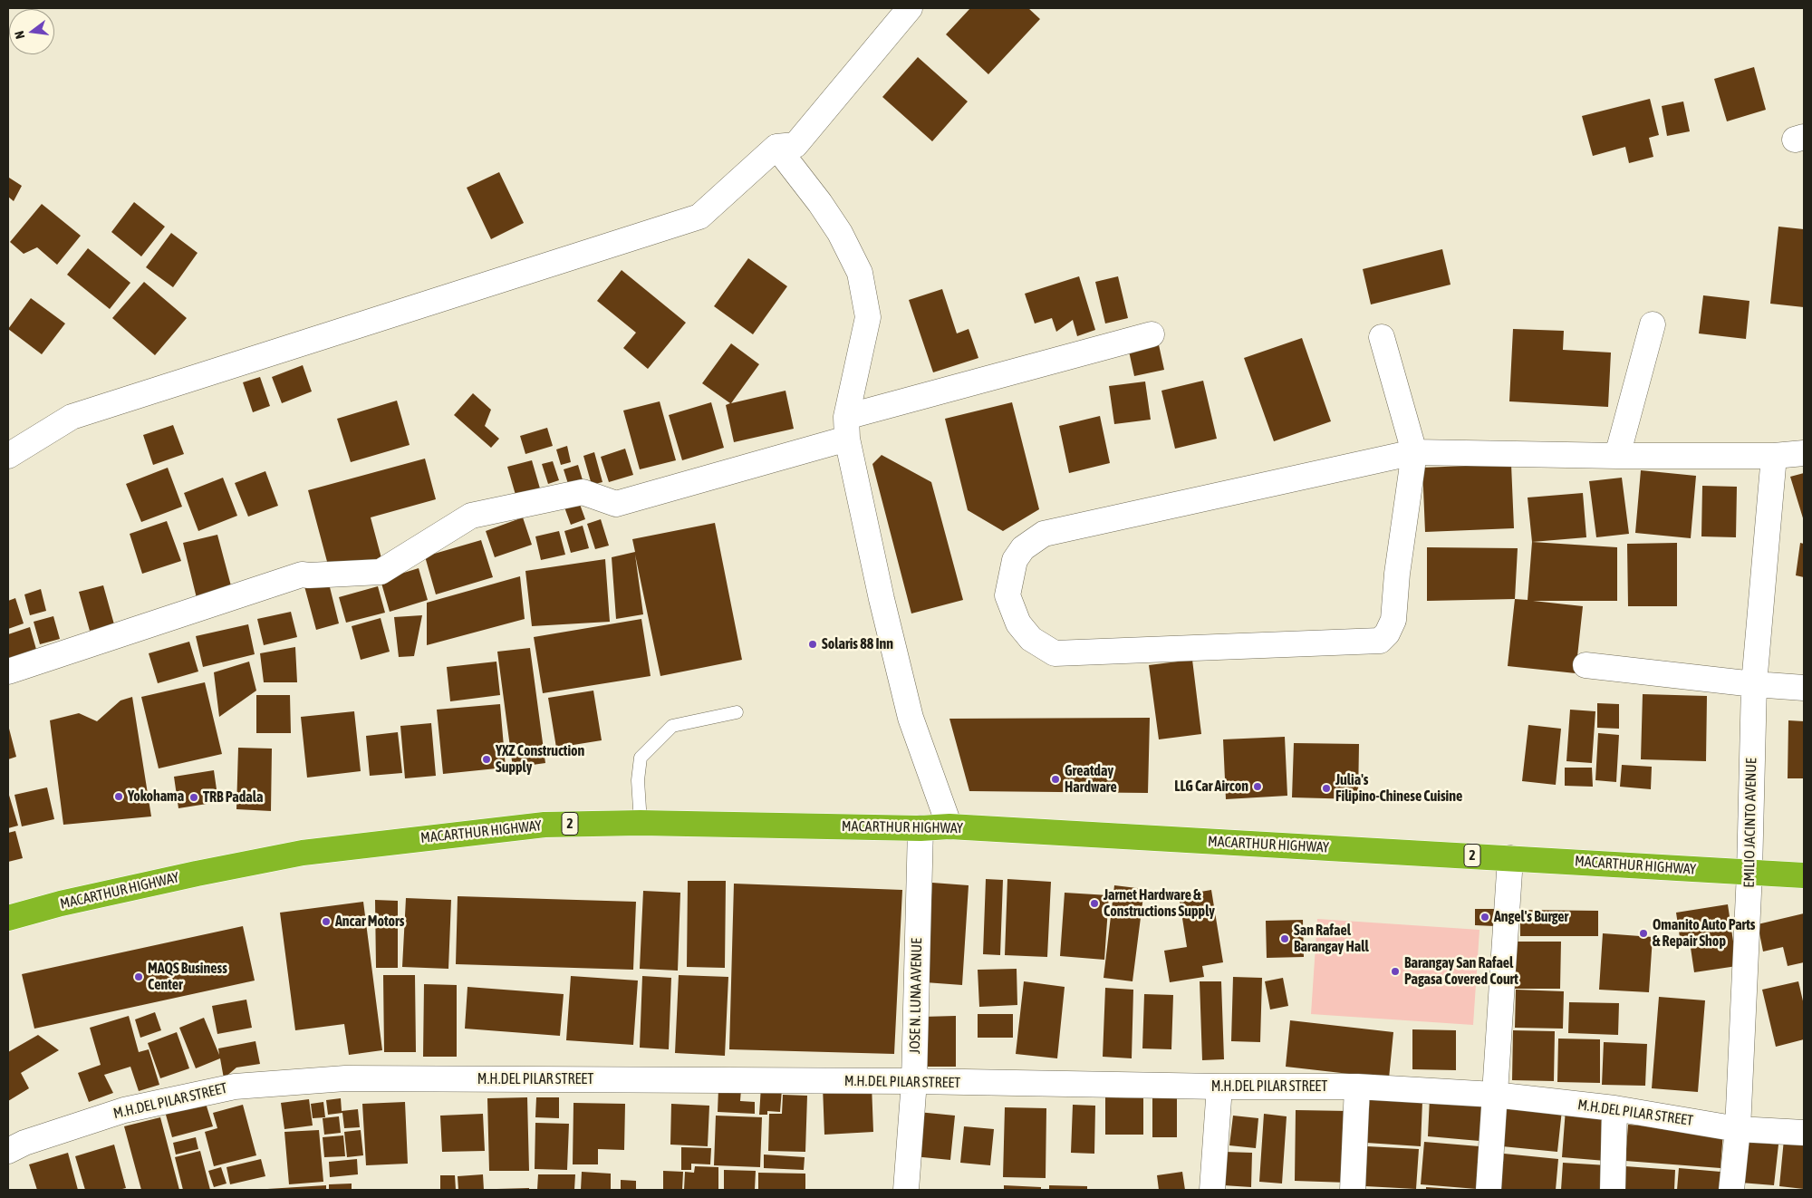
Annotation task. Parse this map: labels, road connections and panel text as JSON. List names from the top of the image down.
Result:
{
  "streets": {
    "highway": ["2", "MACARTHUR HIGHWAY"],
    "street": ["EMILIO JACINTO AVENUE", "JOSE N. LUNA AVENUE", "M.H.DEL PILAR STREET"]
  },
  "crossings": [
    ["EMILIO JACINTO AVENUE", "MACARTHUR HIGHWAY"],
    ["EMILIO JACINTO AVENUE", "M.H.DEL PILAR STREET"],
    ["MACARTHUR HIGHWAY", "JOSE N. LUNA AVENUE"],
    ["JOSE N. LUNA AVENUE", "M.H.DEL PILAR STREET"]
  ],
  "places": [
    "Solaris 88 Inn",
    "YXZ Construction Supply",
    "Greatday Hardware",
    "LLG Car Aircon",
    "Julia's Filipino-Chinese Cuisine",
    "Yokohama",
    "TRB Padala",
    "Jarnet Hardware & Constructions Supply",
    "Angel's Burger",
    "Ancar Motors",
    "Omanito Auto Parts & Repair Shop",
    "San Rafael Barangay Hall",
    "Barangay San Rafael Pagasa Covered Court",
    "MAQS Business Center"
  ],
  "north": "left"
}
